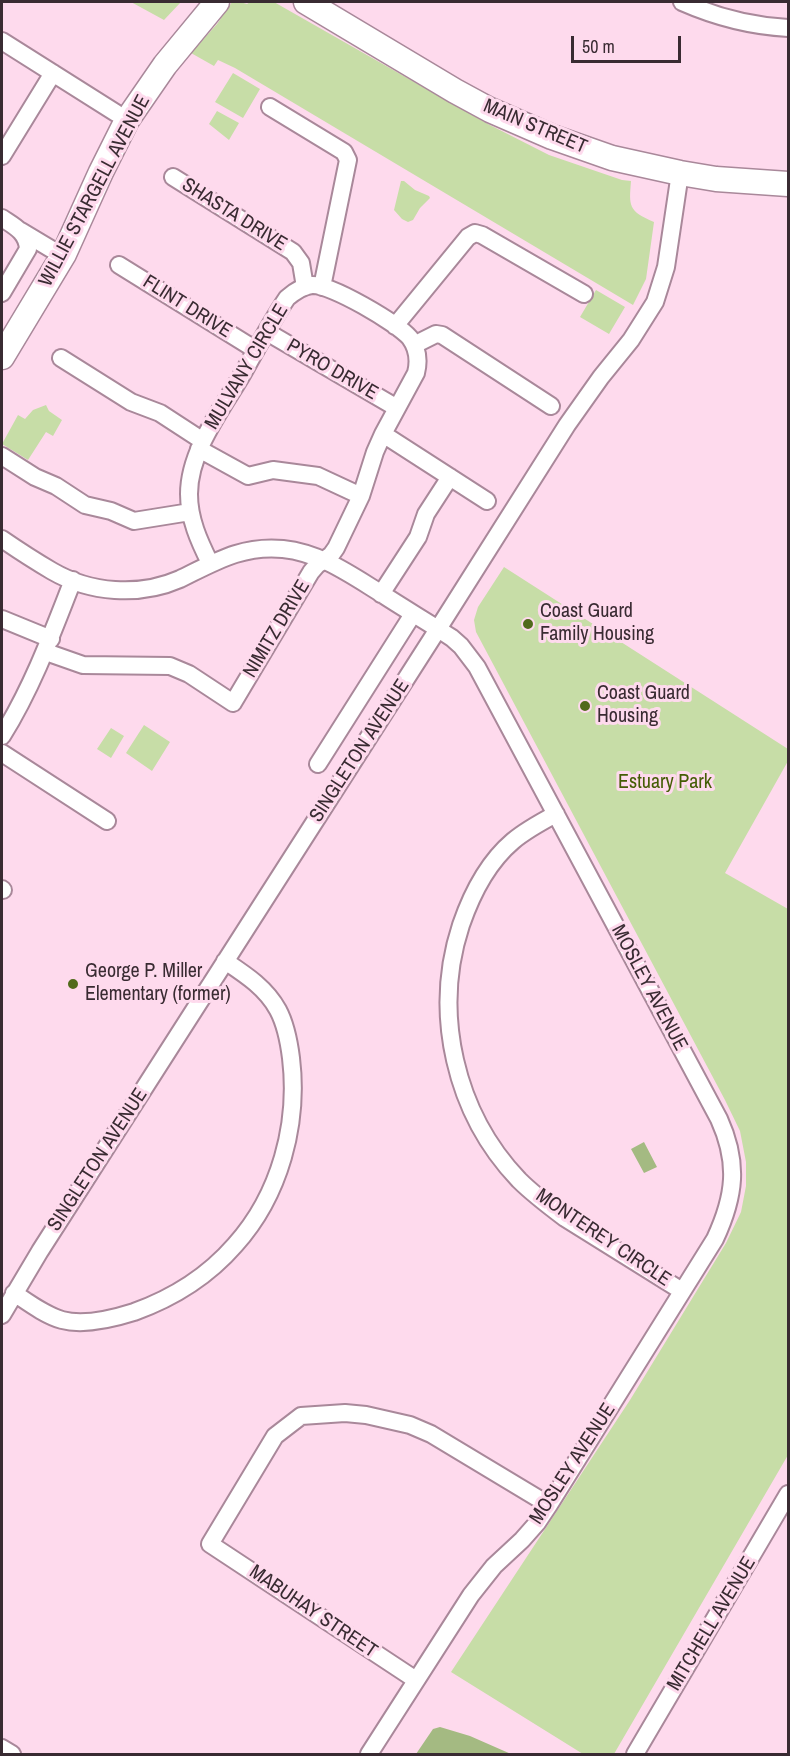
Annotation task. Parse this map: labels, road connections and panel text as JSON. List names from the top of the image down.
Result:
{
  "streets": {
    "street": [
      "MAIN STREET",
      "WILLIE STARGELL AVENUE",
      "SHASTA DRIVE",
      "FLINT DRIVE",
      "MULVANY CIRCLE",
      "PYRO DRIVE",
      "NIMITZ DRIVE",
      "SINGLETON AVENUE",
      "MOSLEY AVENUE",
      "MONTEREY CIRCLE",
      "MABUHAY STREET",
      "MITCHELL AVENUE"
    ]
  },
  "crossings": [
    ["MAIN STREET", "SINGLETON AVENUE"],
    ["SHASTA DRIVE", "MULVANY CIRCLE"],
    ["FLINT DRIVE", "MULVANY CIRCLE"],
    ["MULVANY CIRCLE", "PYRO DRIVE"],
    ["MULVANY CIRCLE", "MOSLEY AVENUE"],
    ["NIMITZ DRIVE", "MOSLEY AVENUE"],
    ["SINGLETON AVENUE", "MOSLEY AVENUE"],
    ["MOSLEY AVENUE", "MONTEREY CIRCLE"],
    ["MOSLEY AVENUE", "MABUHAY STREET"]
  ],
  "parks": ["Estuary Park"],
  "places": ["Coast Guard Family Housing", "Coast Guard Housing", "George P. Miller Elementary (former)"],
  "scale_bar": "50 m"
}
